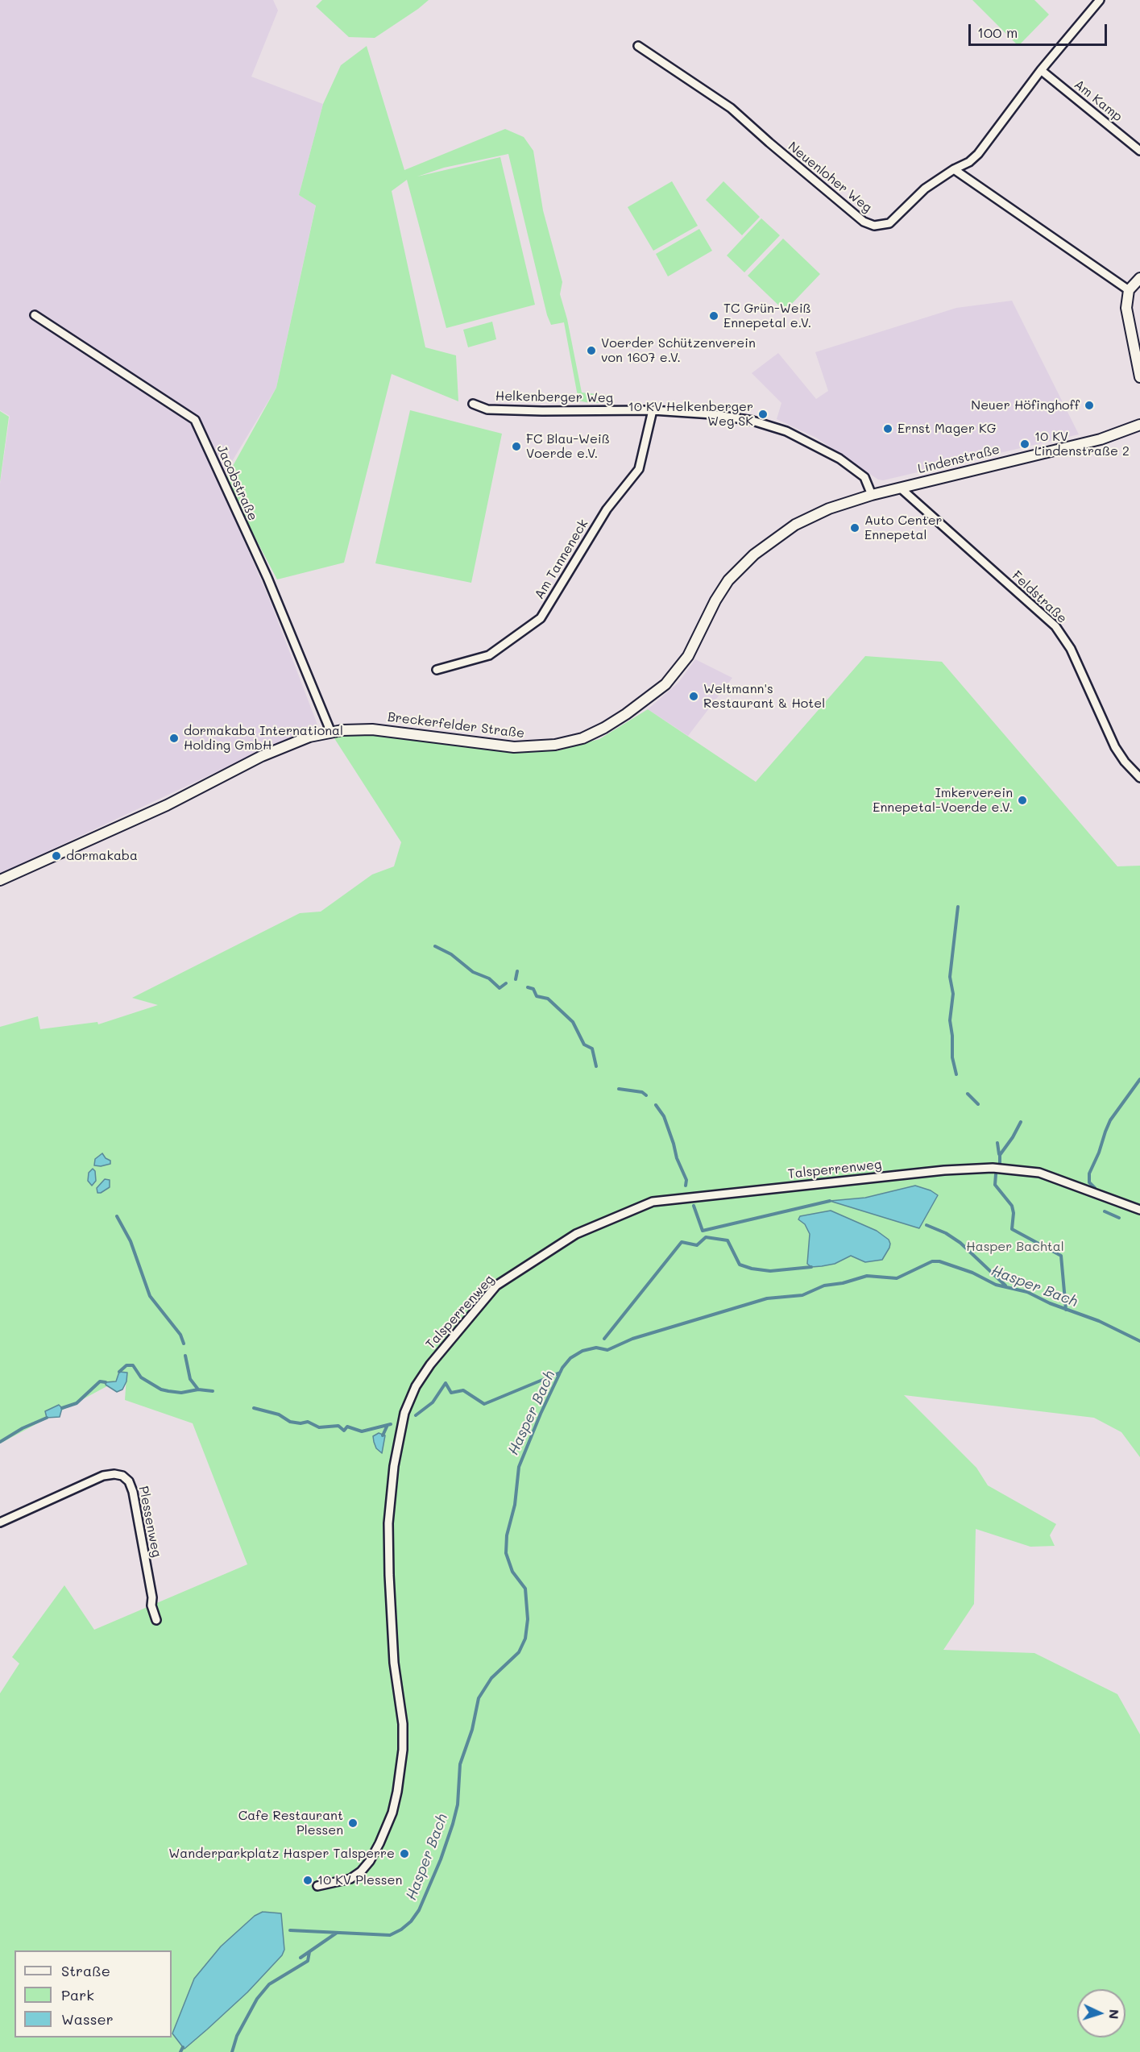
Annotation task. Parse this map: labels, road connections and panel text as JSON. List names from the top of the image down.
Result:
{
  "streets": {
    "main road": ["Lindenstraße", "Breckerfelder Straße"],
    "street": [
      "Am Kamp",
      "Neuenloher Weg",
      "Helkenberger Weg",
      "Jacobstraße",
      "Am Tanneneck",
      "Feldstraße",
      "Talsperrenweg",
      "Plessenweg"
    ]
  },
  "crossings": [
    ["Am Kamp", "Neuenloher Weg"],
    ["Helkenberger Weg", "Lindenstraße"],
    ["Helkenberger Weg", "Am Tanneneck"],
    ["Lindenstraße", "Feldstraße"],
    ["Lindenstraße", "Breckerfelder Straße"],
    ["Jacobstraße", "Breckerfelder Straße"]
  ],
  "water": ["Hasper Bach"],
  "parks": ["Hasper Bachtal"],
  "places": [
    "TC Grün-Weiß Ennepetal e.V.",
    "Voerder Schützenverein von 1607 e.V.",
    "Neuer Höfinghoff",
    "10 KV Helkenberger Weg SK",
    "Ernst Mager KG",
    "10 KV Lindenstraße 2",
    "FC Blau-Weiß Voerde e.V.",
    "Auto Center Ennepetal",
    "Weltmann's Restaurant & Hotel",
    "dormakaba International Holding GmbH",
    "Imkerverein Ennepetal-Voerde e.V.",
    "dormakaba",
    "Cafe Restaurant Plessen",
    "Wanderparkplatz Hasper Talsperre",
    "10 KV Plessen"
  ],
  "legend": ["Straße", "Park", "Wasser"],
  "scale_bar": "100 m",
  "north": "right"
}
